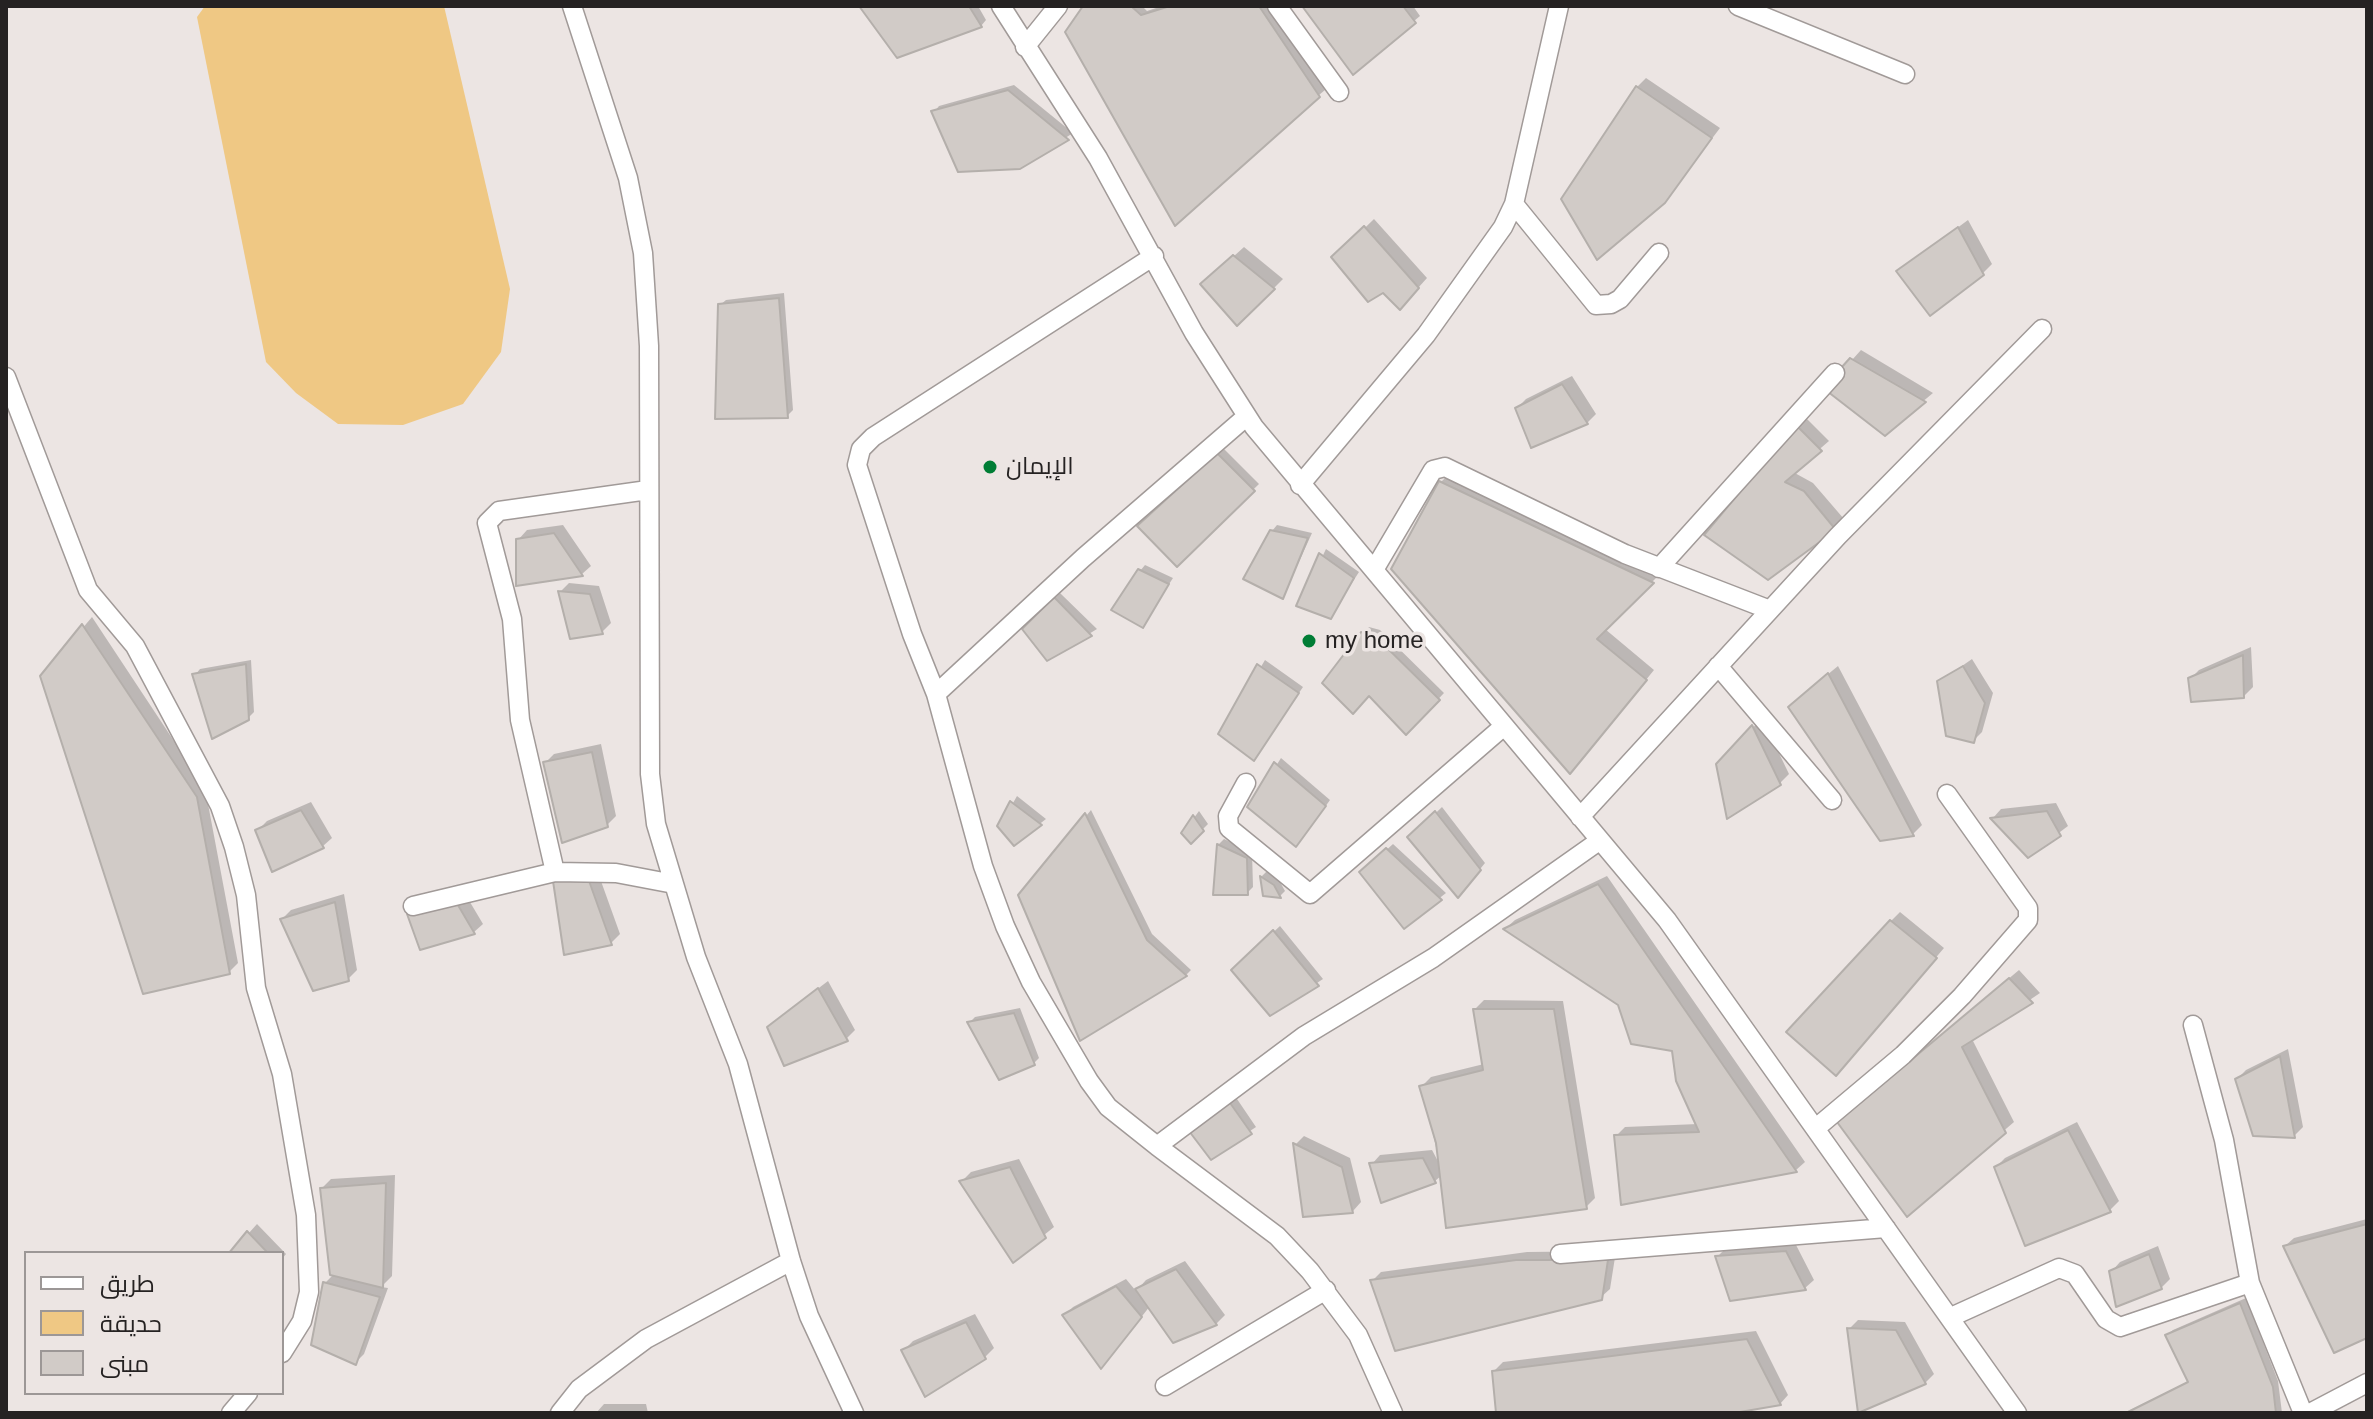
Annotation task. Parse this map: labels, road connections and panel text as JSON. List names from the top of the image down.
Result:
{
  "places": ["الإيمان", "my home"],
  "legend": ["طريق", "حديقة", "مبنى"]
}
